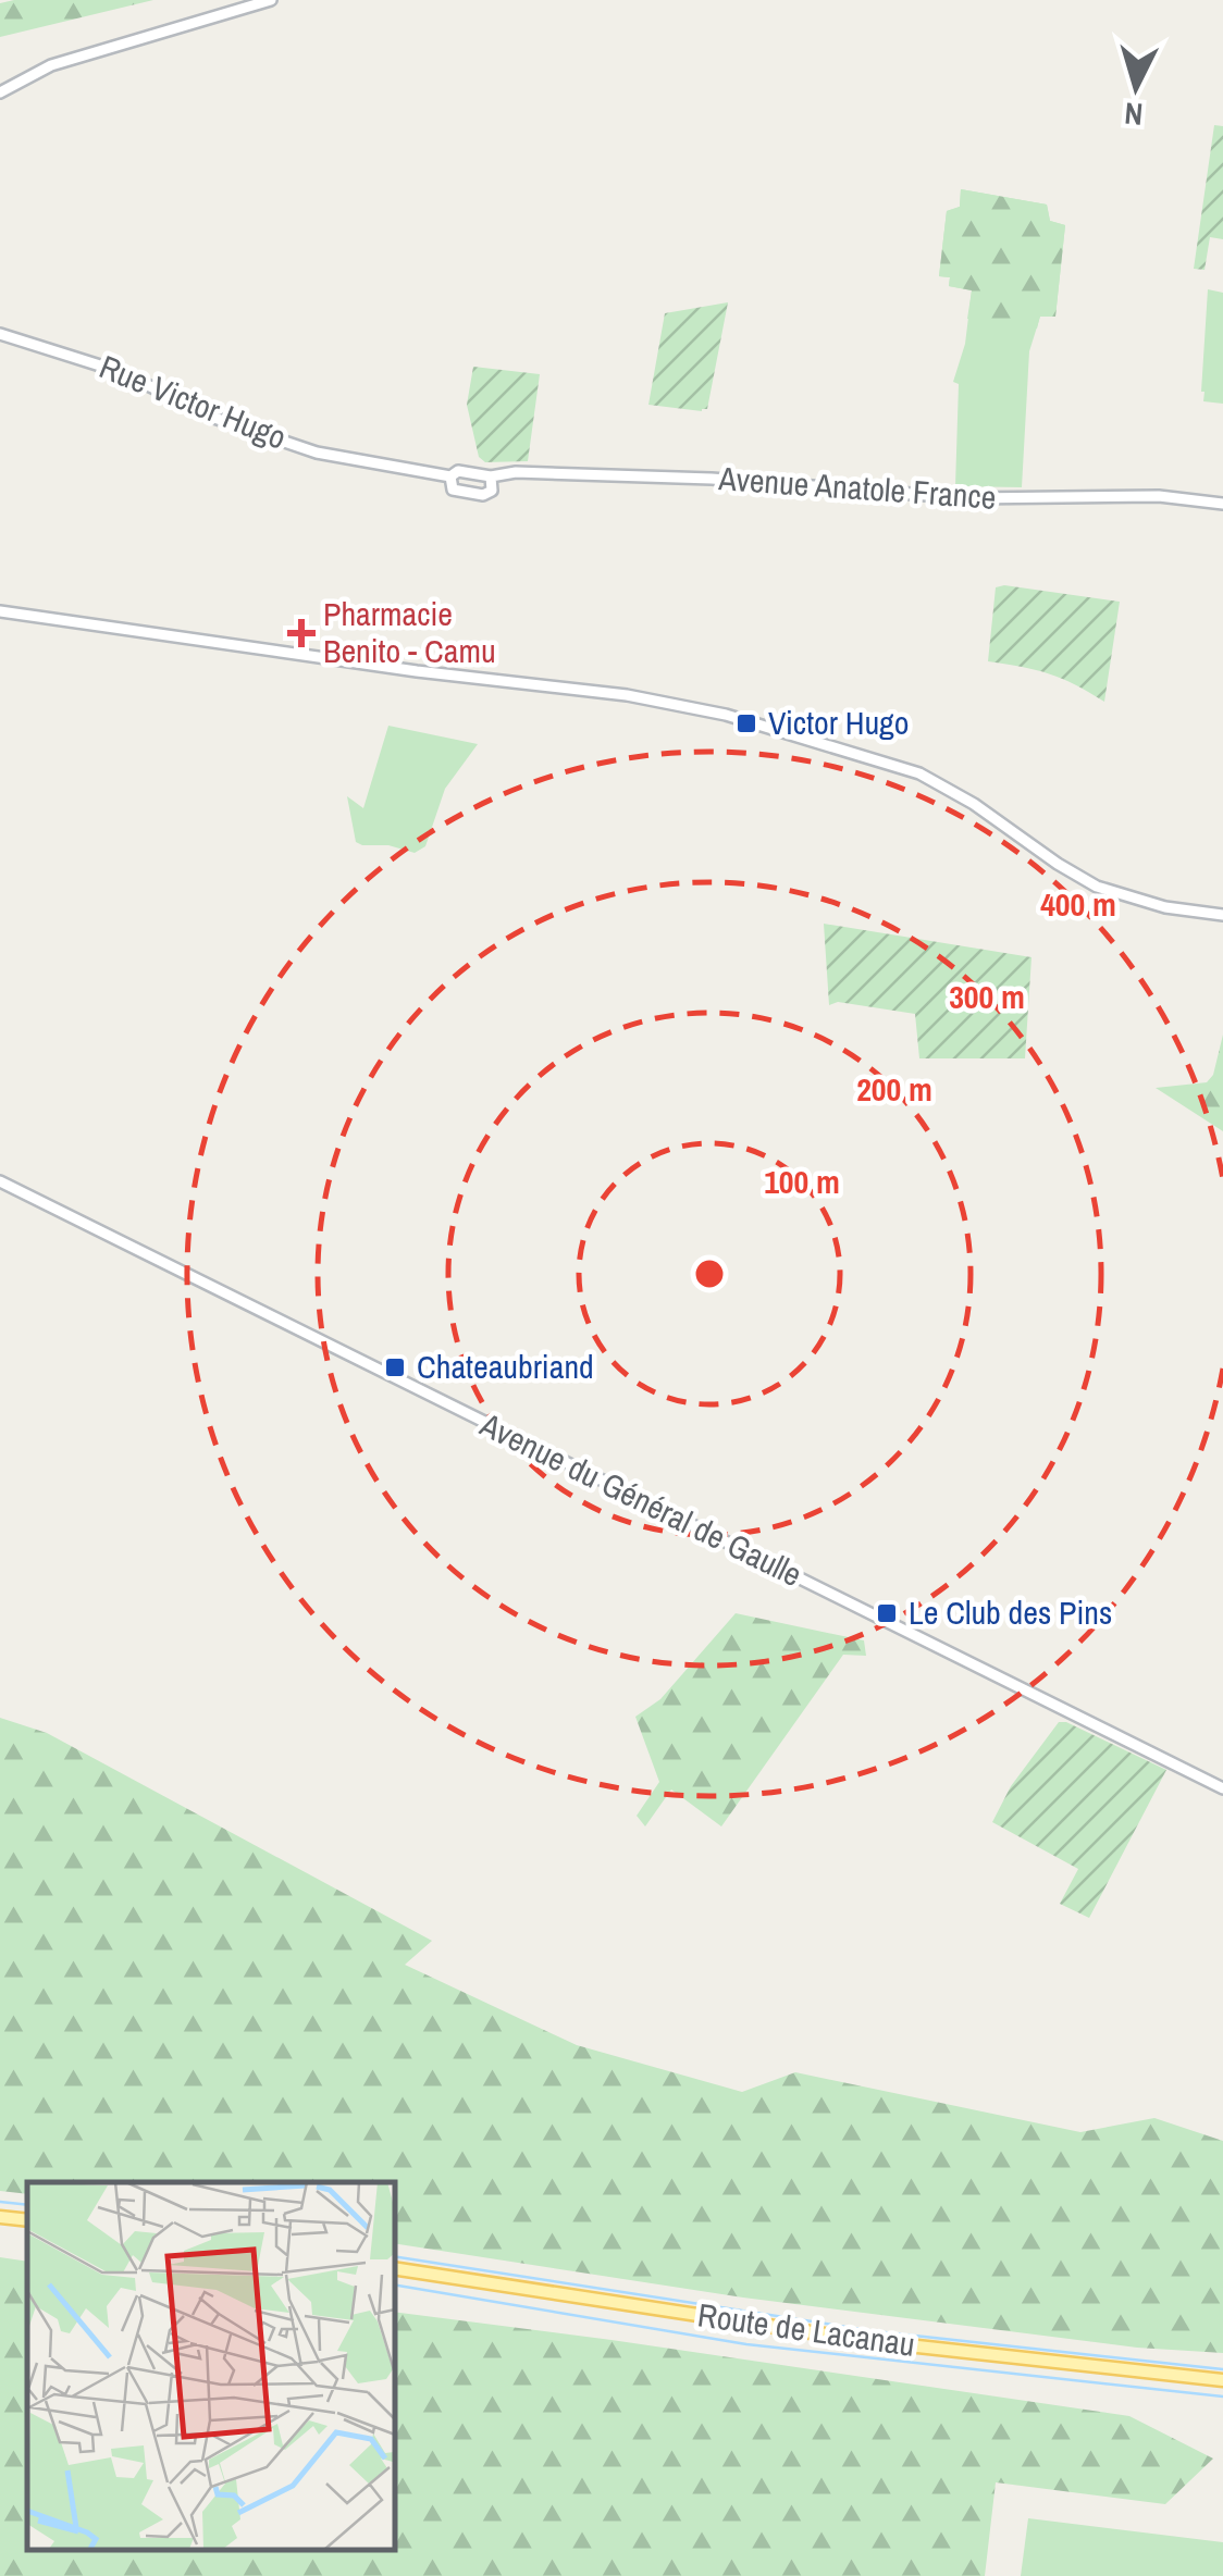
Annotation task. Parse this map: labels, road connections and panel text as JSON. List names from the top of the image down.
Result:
{
  "streets": {
    "main road": ["Route de Lacanau"],
    "street": ["Rue Victor Hugo", "Avenue Anatole France", "Avenue du Général de Gaulle"]
  },
  "places": {
    "health": ["Pharmacie Benito - Camu"],
    "transit": ["Victor Hugo", "Chateaubriand", "Le Club des Pins"]
  },
  "north": "bottom",
  "rings": [
    "400 m",
    "300 m",
    "200 m",
    "100 m"
  ]
}
